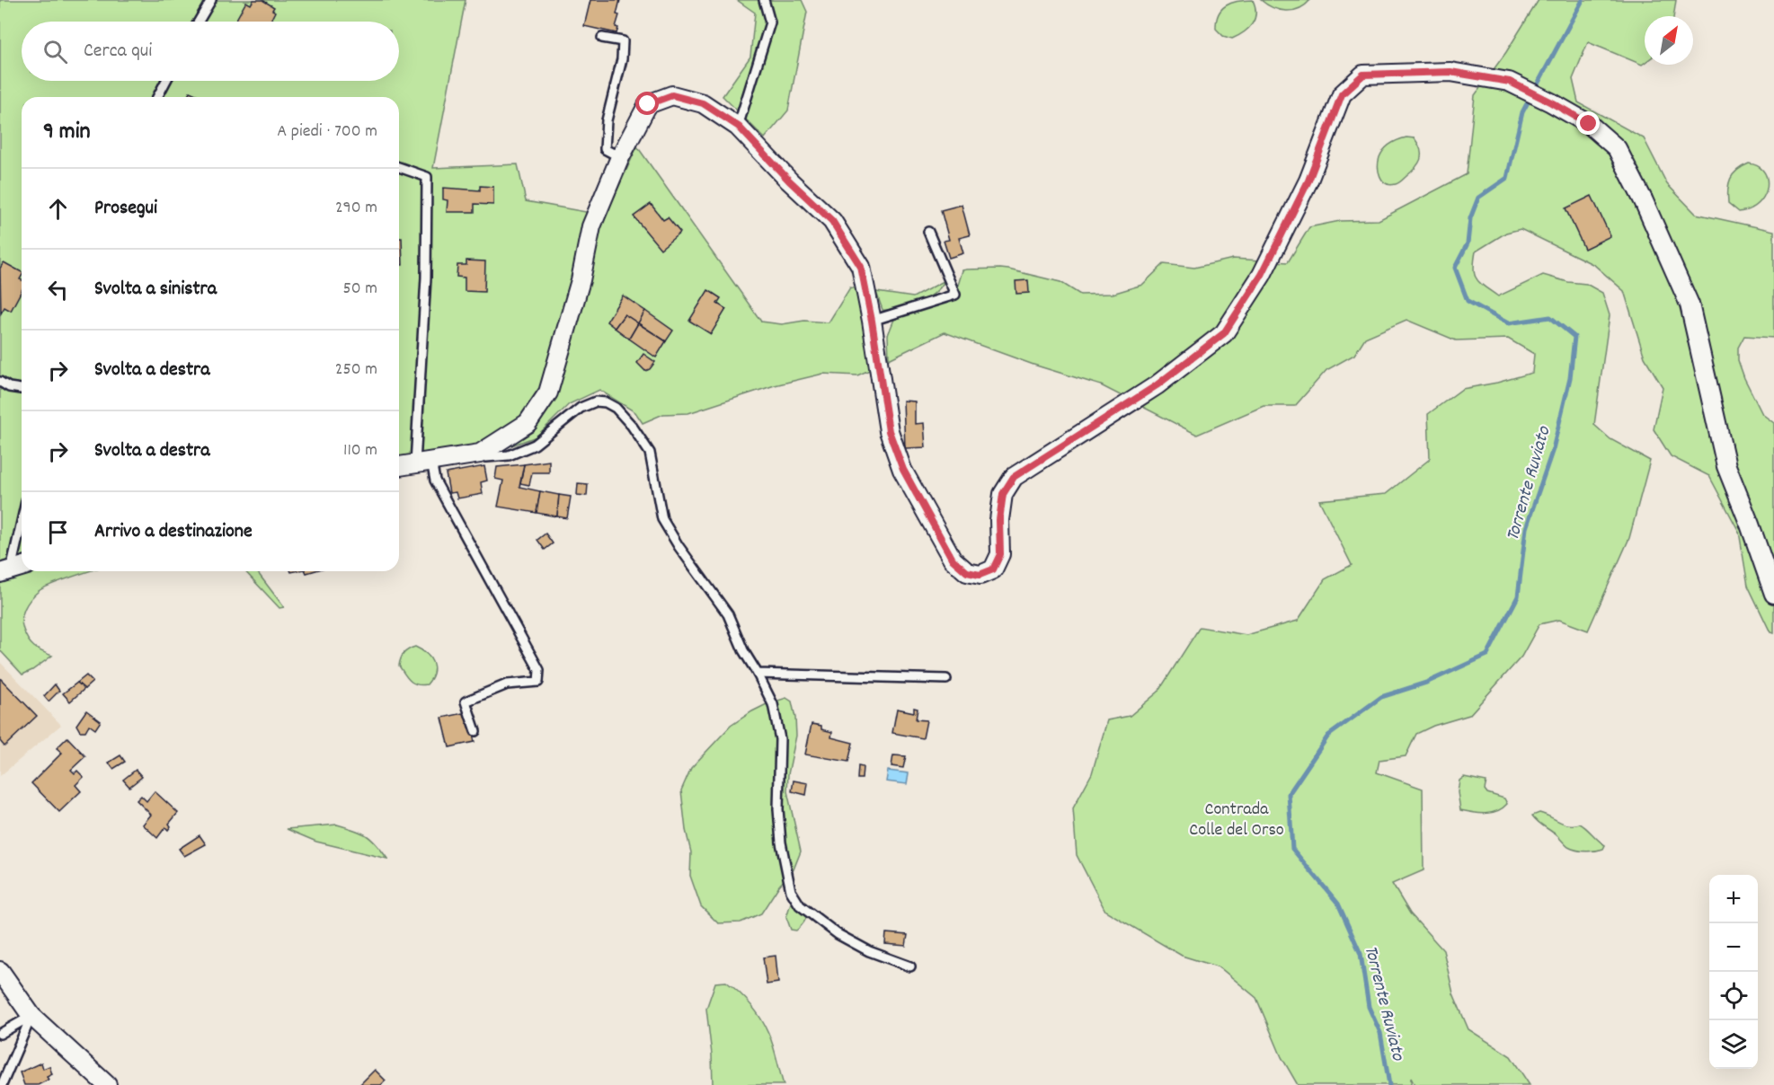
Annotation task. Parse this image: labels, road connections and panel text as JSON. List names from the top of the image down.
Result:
{
  "water": ["Torrente Ruviato"],
  "parks": ["Contrada Colle del Orso"],
  "north": "top right",
  "page": {
    "search": "Cerca qui",
    "heading": ["9 min", "A piedi · 700 m"],
    "list": [
      ["Prosegui", "290 m"],
      ["Svolta a sinistra", "50 m"],
      ["Svolta a destra", "250 m"],
      ["Svolta a destra", "110 m"],
      "Arrivo a destinazione"
    ],
    "map_buttons": ["+", "−"]
  }
}
